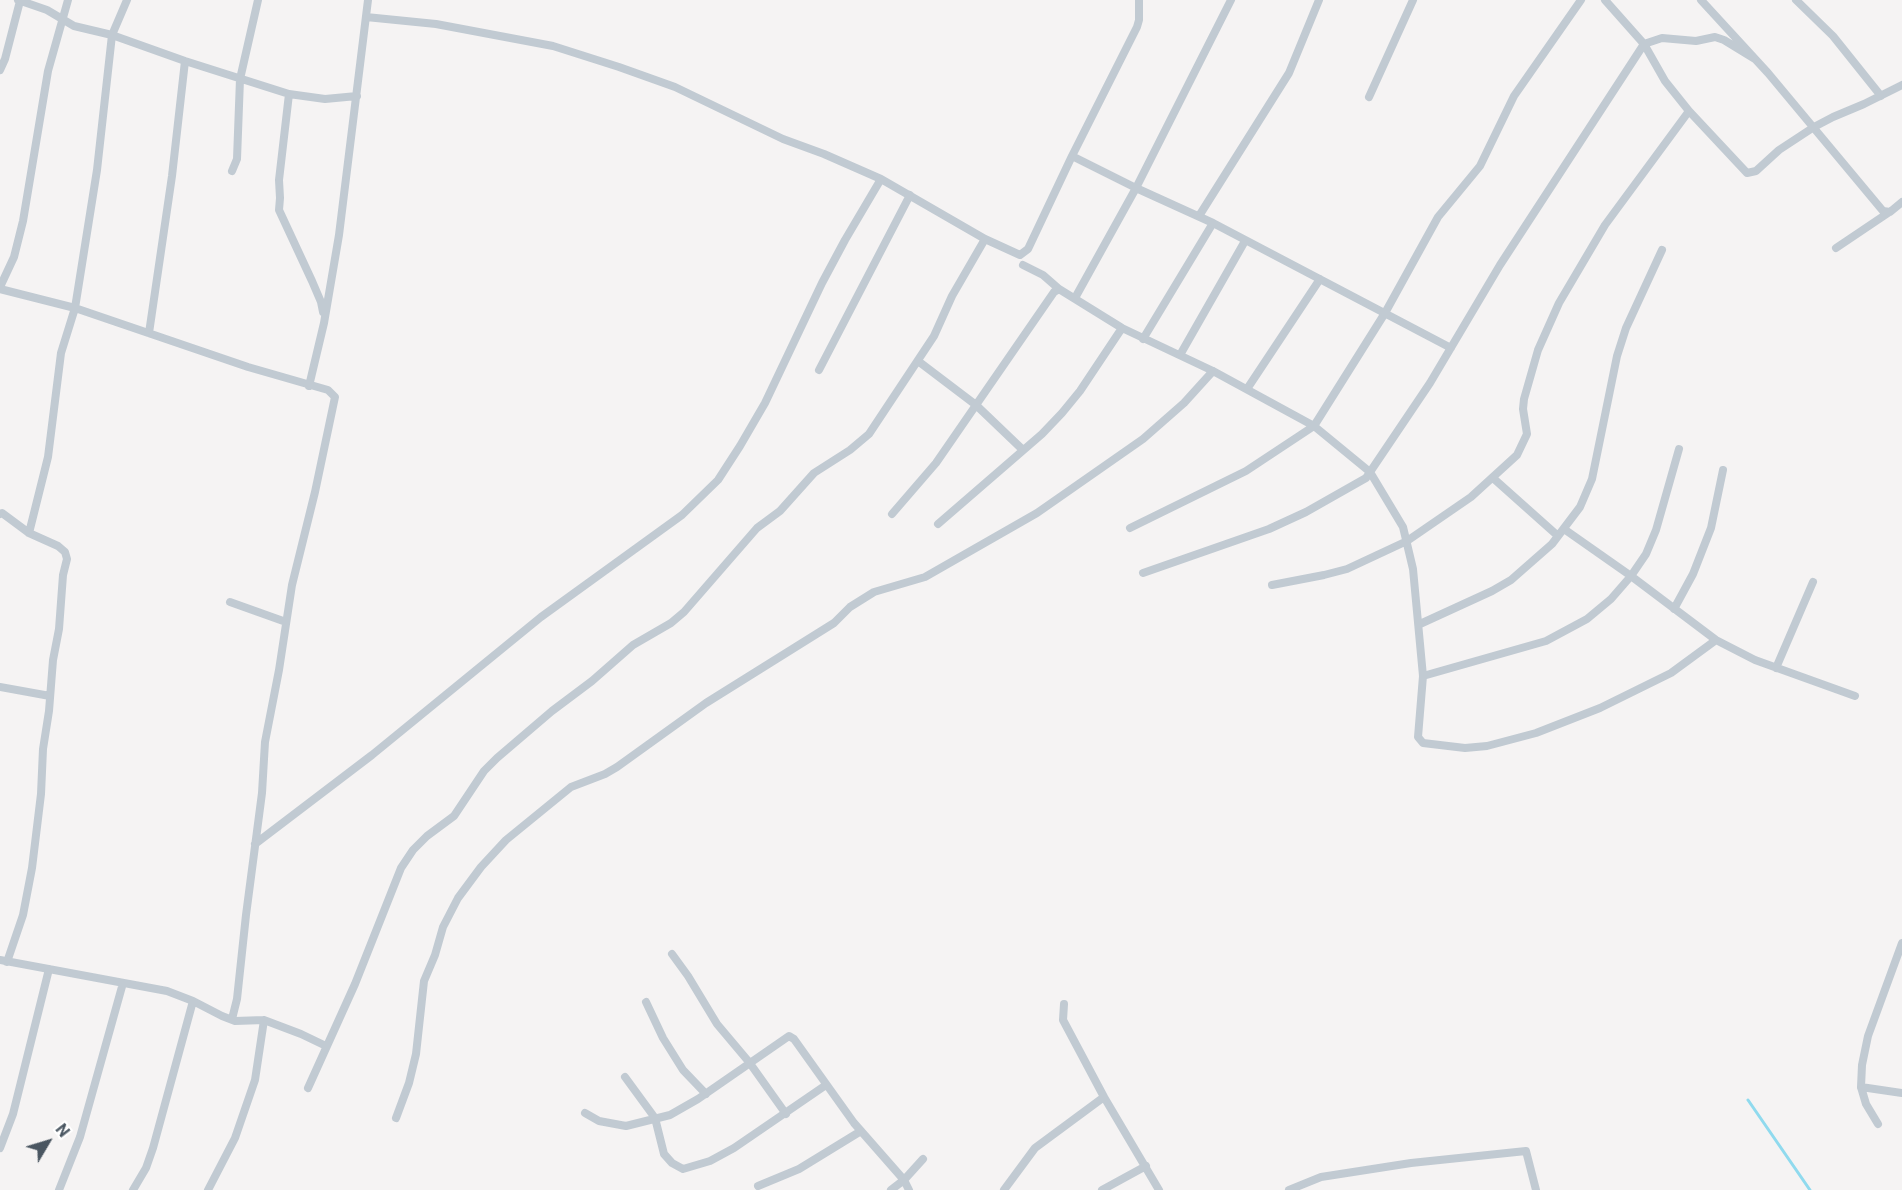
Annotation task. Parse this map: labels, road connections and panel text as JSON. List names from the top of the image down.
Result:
{
  "north": "top right"
}
